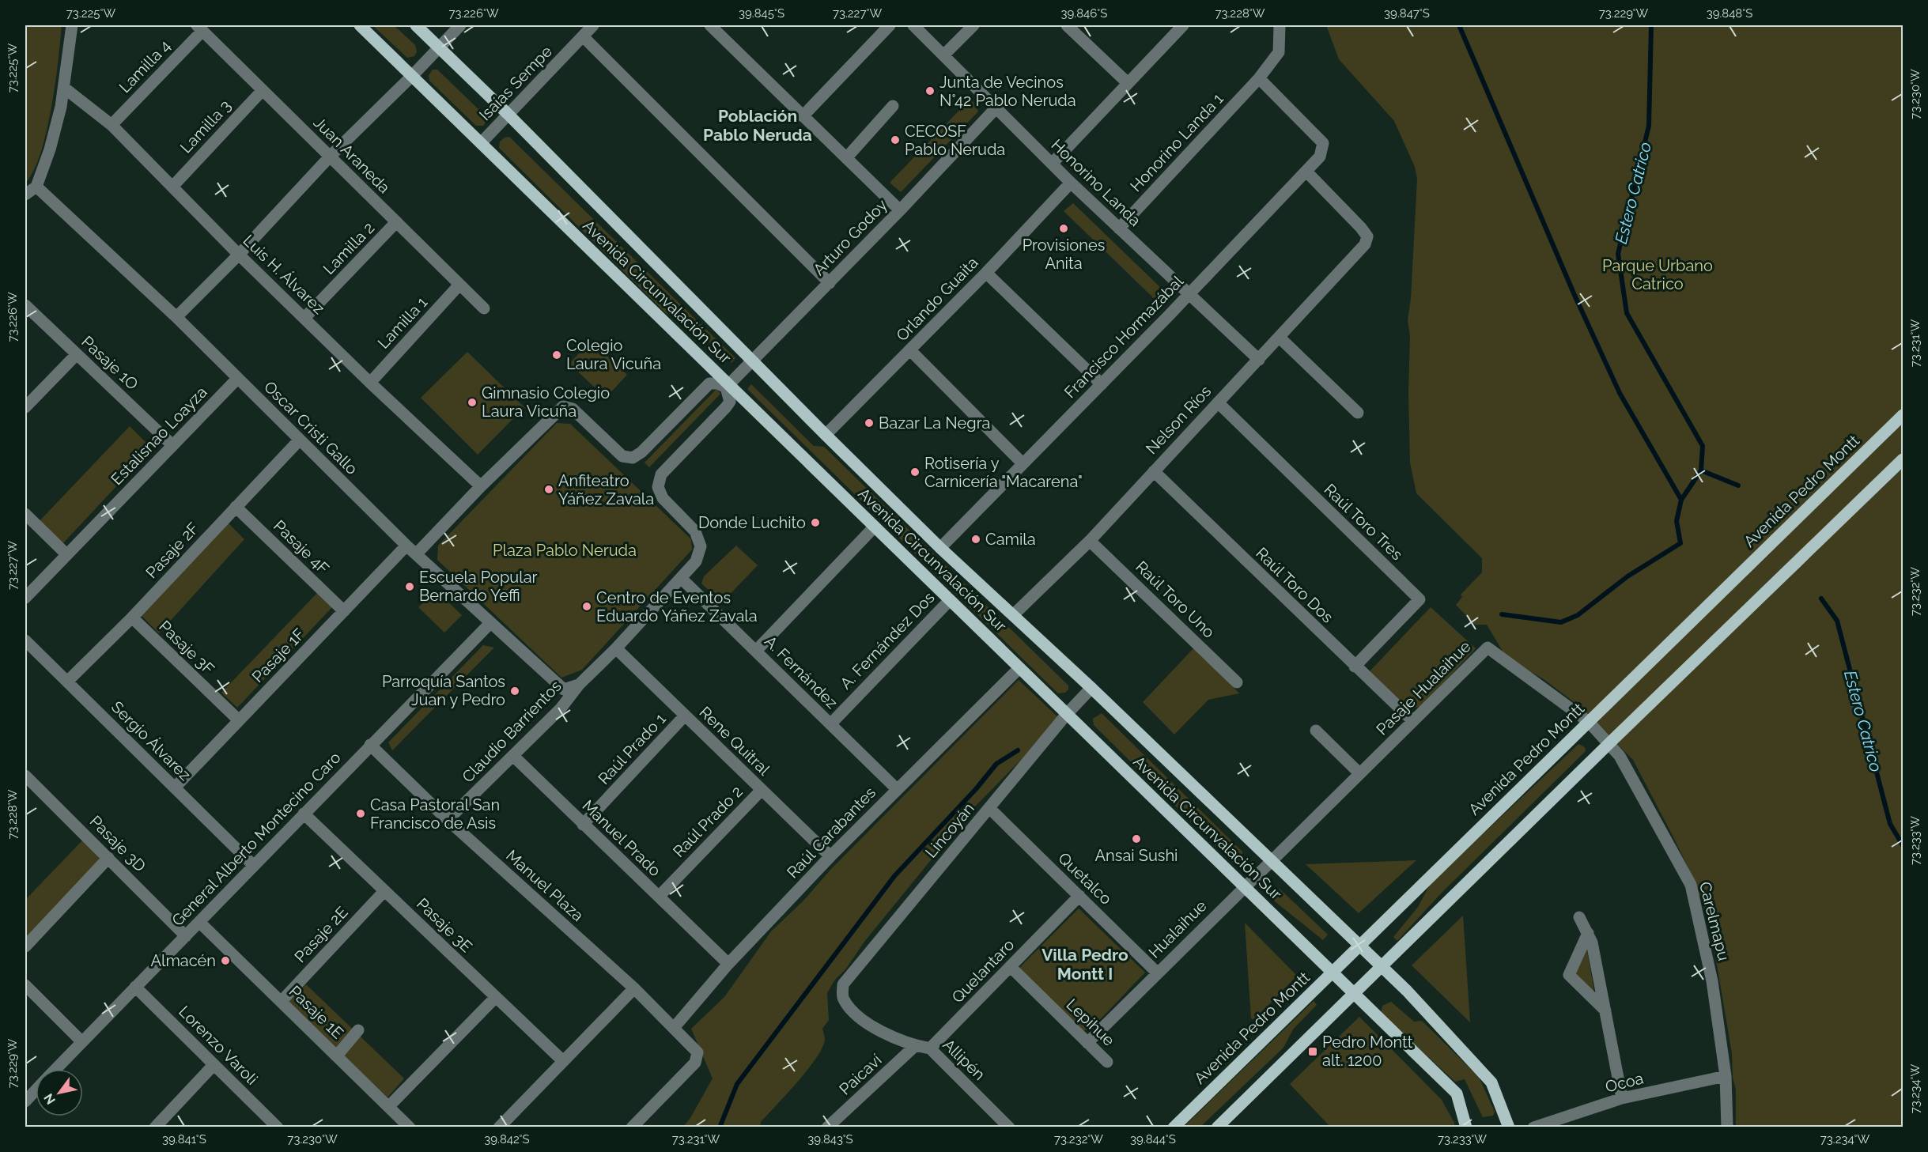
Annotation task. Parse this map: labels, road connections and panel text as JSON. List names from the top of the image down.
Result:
{
  "streets": {
    "main road": ["Avenida Circunvalación Sur", "Avenida Pedro Montt"],
    "street": [
      "Lamilla 4",
      "Isaías Sempe",
      "Lamilla 3",
      "Honorino Landa 1",
      "Juan Araneda",
      "Honorino Landa",
      "Arturo Godoy",
      "Lamilla 2",
      "Luis H. Álvarez",
      "Orlando Guaita",
      "Lamilla 1",
      "Francisco Hormazábal",
      "Pasaje 1O",
      "Nelson Ríos",
      "Oscar Cristi Gallo",
      "Estalisnao Loayza",
      "Raúl Toro Tres",
      "Pasaje 4F",
      "Pasaje 2F",
      "Raúl Toro Dos",
      "Raúl Toro Uno",
      "A. Fernández Dos",
      "Pasaje 3F",
      "Pasaje 1F",
      "A. Fernández",
      "Pasaje Hualaihue",
      "Claudio Barrientos",
      "Sergio Álvarez",
      "Rene Quitral",
      "Raúl Prado 1",
      "Raúl Prado 2",
      "Lincoyán",
      "Raúl Carabantes",
      "Manuel Prado",
      "General Alberto Montecino Caro",
      "Pasaje 3D",
      "Quetalco",
      "Manuel Plaza",
      "Carelmapu",
      "Pasaje 3E",
      "Hualaihue",
      "Pasaje 2E",
      "Quelantaro",
      "Pasaje 1E",
      "Lepihue",
      "Lorenzo Varoli",
      "Allipén",
      "Paicaví",
      "Ocoa"
    ]
  },
  "crossings": [
    ["Lamilla 4", "Juan Araneda"],
    ["Lamilla 4", "Luis H. Álvarez"],
    ["Isaías Sempe", "Avenida Circunvalación Sur"],
    ["Lamilla 3", "Juan Araneda"],
    ["Lamilla 3", "Luis H. Álvarez"],
    ["Honorino Landa 1", "Honorino Landa"],
    ["Honorino Landa 1", "Francisco Hormazábal"],
    ["Juan Araneda", "Lamilla 2"],
    ["Juan Araneda", "Lamilla 1"],
    ["Honorino Landa", "Arturo Godoy"],
    ["Honorino Landa", "Orlando Guaita"],
    ["Honorino Landa", "Francisco Hormazábal"],
    ["Honorino Landa", "Nelson Ríos"],
    ["Arturo Godoy", "Avenida Circunvalación Sur"],
    ["Lamilla 2", "Luis H. Álvarez"],
    ["Luis H. Álvarez", "Lamilla 1"],
    ["Avenida Circunvalación Sur", "Orlando Guaita"],
    ["Avenida Circunvalación Sur", "Francisco Hormazábal"],
    ["Avenida Circunvalación Sur", "Nelson Ríos"],
    ["Avenida Circunvalación Sur", "Avenida Pedro Montt"],
    ["Avenida Circunvalación Sur", "A. Fernández Dos"],
    ["Avenida Circunvalación Sur", "Pasaje Hualaihue"],
    ["Avenida Circunvalación Sur", "Lincoyán"],
    ["Avenida Circunvalación Sur", "Raúl Carabantes"],
    ["Avenida Circunvalación Sur", "Hualaihue"],
    ["Francisco Hormazábal", "Nelson Ríos"],
    ["Pasaje 1O", "Estalisnao Loayza"],
    ["Nelson Ríos", "Raúl Toro Tres"],
    ["Nelson Ríos", "Raúl Toro Dos"],
    ["Nelson Ríos", "Raúl Toro Uno"],
    ["Oscar Cristi Gallo", "Estalisnao Loayza"],
    ["Oscar Cristi Gallo", "Pasaje 2F"],
    ["Oscar Cristi Gallo", "Pasaje 1F"],
    ["Oscar Cristi Gallo", "Claudio Barrientos"],
    ["Oscar Cristi Gallo", "General Alberto Montecino Caro"],
    ["Avenida Pedro Montt", "Pasaje Hualaihue"],
    ["Raúl Toro Tres", "Raúl Toro Dos"],
    ["Pasaje 4F", "Pasaje 2F"],
    ["Pasaje 4F", "Pasaje 1F"],
    ["Pasaje 2F", "Pasaje 3F"],
    ["Pasaje 2F", "Sergio Álvarez"],
    ["Raúl Toro Dos", "Pasaje Hualaihue"],
    ["A. Fernández Dos", "A. Fernández"],
    ["Pasaje 3F", "Pasaje 1F"],
    ["Pasaje 1F", "Sergio Álvarez"],
    ["A. Fernández", "Raúl Carabantes"],
    ["Pasaje Hualaihue", "Carelmapu"],
    ["Pasaje Hualaihue", "Hualaihue"],
    ["Claudio Barrientos", "Manuel Prado"],
    ["Claudio Barrientos", "Manuel Plaza"],
    ["Sergio Álvarez", "General Alberto Montecino Caro"],
    ["Rene Quitral", "Raúl Prado 1"],
    ["Rene Quitral", "Raúl Prado 2"],
    ["Rene Quitral", "Raúl Carabantes"],
    ["Raúl Prado 1", "Manuel Prado"],
    ["Raúl Prado 2", "Manuel Prado"],
    ["Lincoyán", "Quetalco"],
    ["Lincoyán", "Allipén"],
    ["Raúl Carabantes", "Manuel Prado"],
    ["Raúl Carabantes", "Manuel Plaza"],
    ["General Alberto Montecino Caro", "Pasaje 3D"],
    ["General Alberto Montecino Caro", "Manuel Plaza"],
    ["General Alberto Montecino Caro", "Pasaje 3E"],
    ["General Alberto Montecino Caro", "Pasaje 1E"],
    ["General Alberto Montecino Caro", "Lorenzo Varoli"],
    ["Quetalco", "Hualaihue"],
    ["Quetalco", "Quelantaro"],
    ["Carelmapu", "Ocoa"],
    ["Pasaje 3E", "Pasaje 2E"],
    ["Hualaihue", "Lepihue"],
    ["Pasaje 2E", "Pasaje 1E"],
    ["Quelantaro", "Lepihue"],
    ["Quelantaro", "Allipén"],
    ["Allipén", "Paicaví"]
  ],
  "districts": ["Población Pablo Neruda", "Villa Pedro Montt I"],
  "water": ["Estero Catrico"],
  "parks": ["Parque Urbano Catrico", "Plaza Pablo Neruda"],
  "places": {
    "other": [
      "Junta de Vecinos N°42 Pablo Neruda",
      "CECOSF Pablo Neruda",
      "Provisiones Anita",
      "Colegio Laura Vicuña",
      "Gimnasio Colegio Laura Vicuña",
      "Bazar La Negra",
      "Rotisería y Carnicería \"Macarena\"",
      "Anfiteatro Yáñez Zavala",
      "Donde Luchito",
      "Camila",
      "Escuela Popular Bernardo Yeffi",
      "Centro de Eventos Eduardo Yáñez Zavala",
      "Parroquía Santos Juan y Pedro",
      "Casa Pastoral San Francisco de Asis",
      "Ansai Sushi",
      "Almacén"
    ],
    "transit": ["Pedro Montt alt. 1200"]
  },
  "north": "bottom left",
  "coordinates": [
    "73.225°W",
    "73.226°W",
    "39.845°S",
    "73.227°W",
    "39.846°S",
    "73.228°W",
    "39.847°S",
    "73.229°W",
    "39.848°S",
    "73.230°W",
    "73.231°W",
    "73.232°W",
    "73.233°W",
    "73.234°W",
    "39.841°S",
    "39.842°S",
    "39.843°S",
    "39.844°S"
  ]
}
